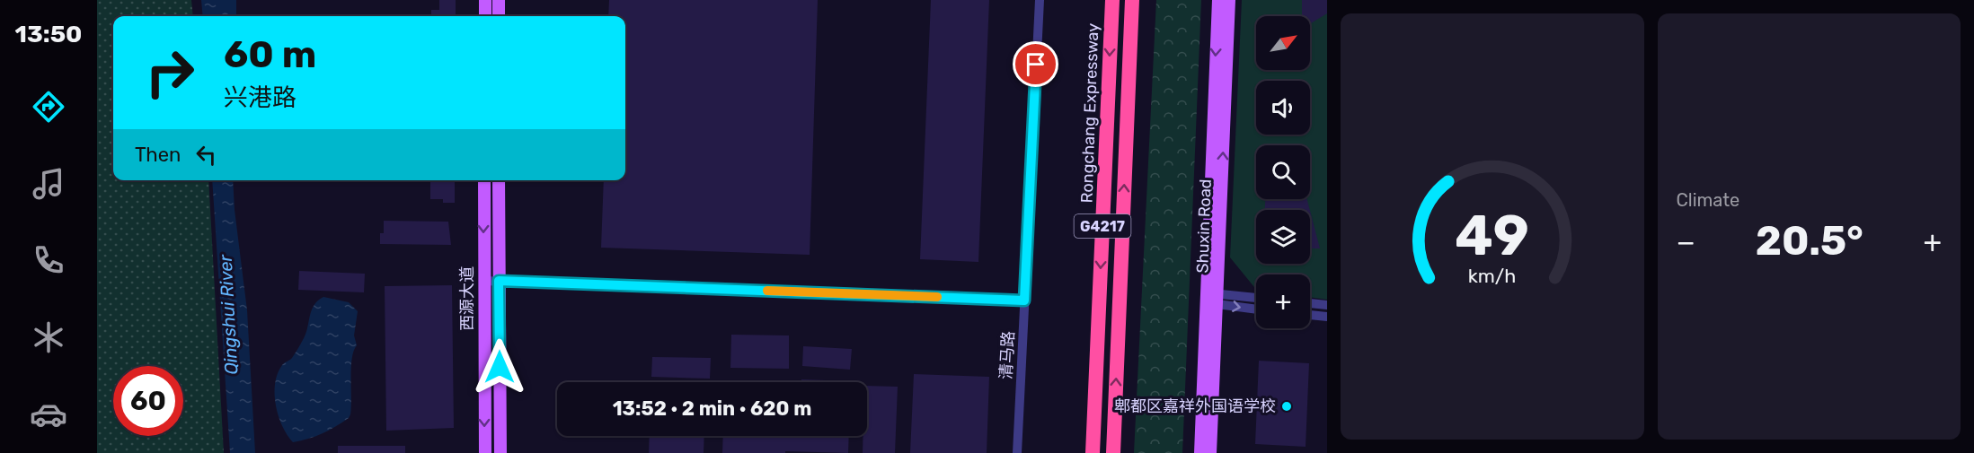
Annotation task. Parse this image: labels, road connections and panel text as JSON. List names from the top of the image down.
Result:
{
  "streets": {
    "highway": ["Rongchang Expressway", "G4217"],
    "main road": ["Shuxin Road", "西源大道"],
    "street": ["清马路"]
  },
  "water": ["Qingshui River"],
  "places": ["郫都区嘉祥外国语学校"],
  "north": "top right",
  "page": {
    "tabs": "13:50",
    "tile": "Climate",
    "map_buttons": "+",
    "turn": ["60 m", "兴港路"],
    "then": "Then",
    "heat": ["−", "20.5°", "+"],
    "limit": "60",
    "trip": "13:52 · 2 min · 620 m",
    "gauge": ["49", "km/h"]
  }
}
